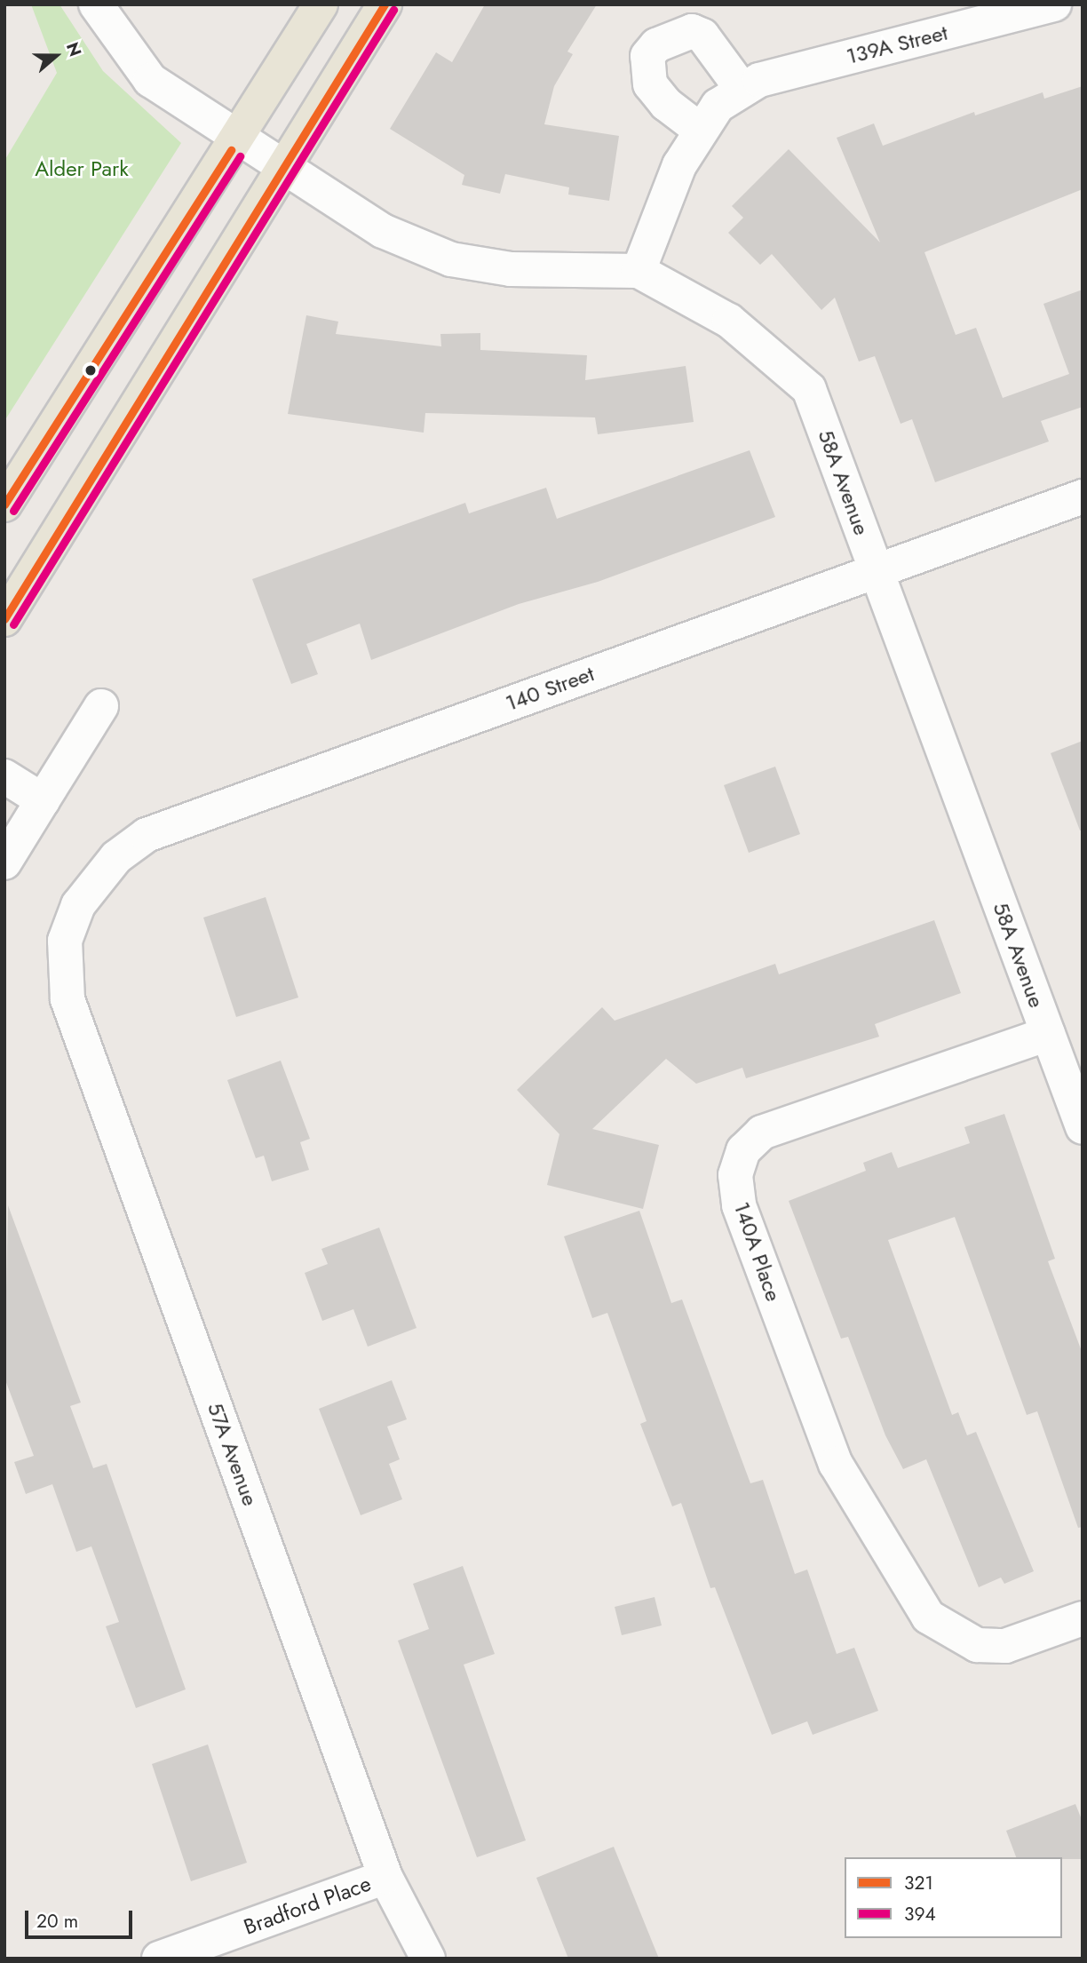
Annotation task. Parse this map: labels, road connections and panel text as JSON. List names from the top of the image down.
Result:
{
  "streets": {
    "street": [
      "139A Street",
      "58A Avenue",
      "140 Street",
      "140A Place",
      "57A Avenue",
      "Bradford Place"
    ]
  },
  "crossings": [
    ["139A Street", "58A Avenue"],
    ["58A Avenue", "140 Street"],
    ["58A Avenue", "140A Place"],
    ["140 Street", "57A Avenue"],
    ["57A Avenue", "Bradford Place"]
  ],
  "parks": ["Alder Park"],
  "lines": ["transit line 321", "transit line 394"],
  "legend": ["321", "394"],
  "scale_bar": "20 m",
  "north": "right"
}
